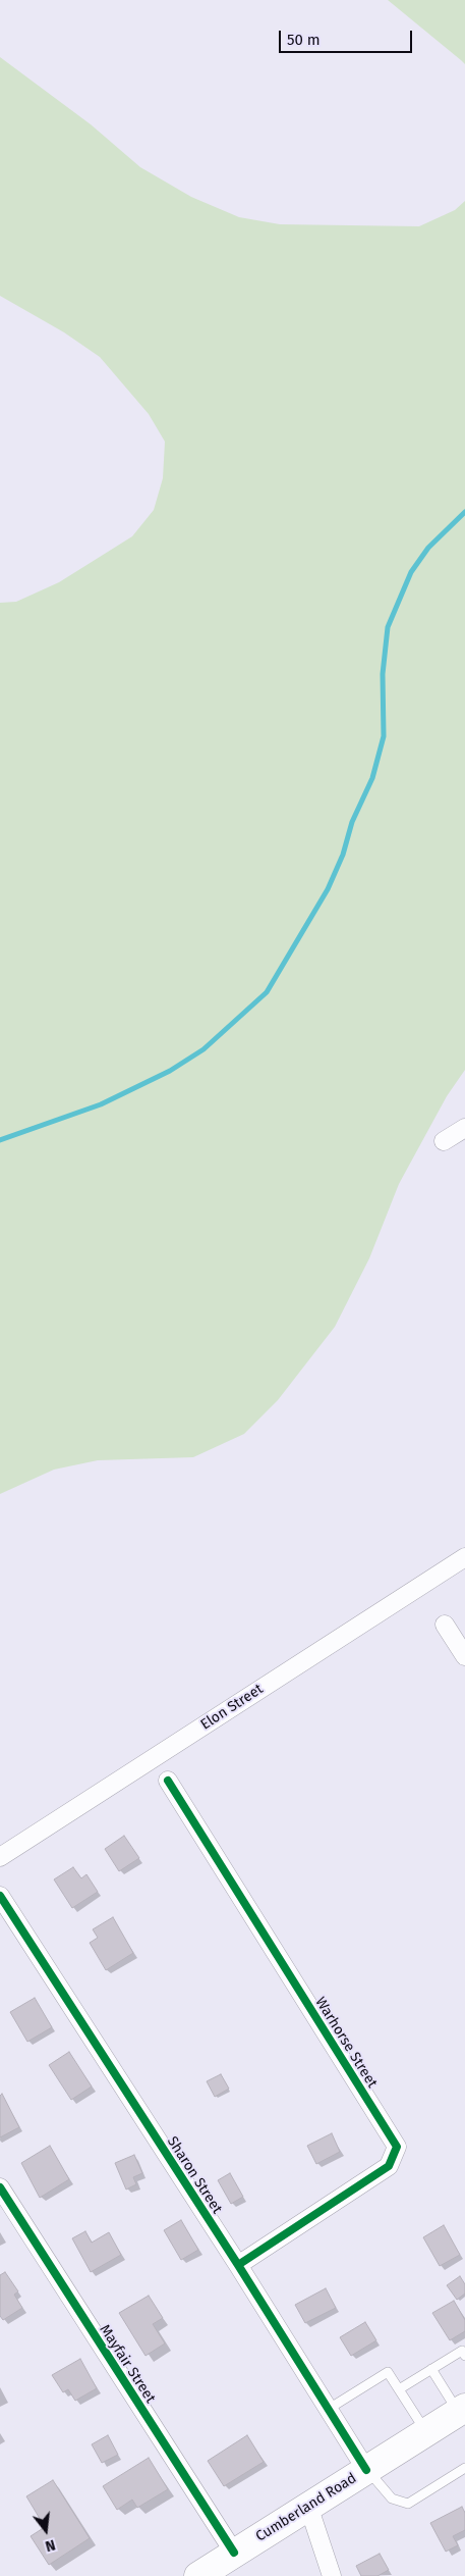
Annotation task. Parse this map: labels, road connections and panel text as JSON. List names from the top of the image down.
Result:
{
  "streets": {
    "main road": ["Cumberland Road"],
    "street": [
      "Elon Street",
      "Warhorse Street",
      "Sharon Street",
      "Mayfair Street"
    ]
  },
  "crossings": [
    ["Warhorse Street", "Sharon Street"],
    ["Sharon Street", "Cumberland Road"],
    ["Mayfair Street", "Cumberland Road"]
  ],
  "scale_bar": "50 m",
  "north": "bottom"
}
